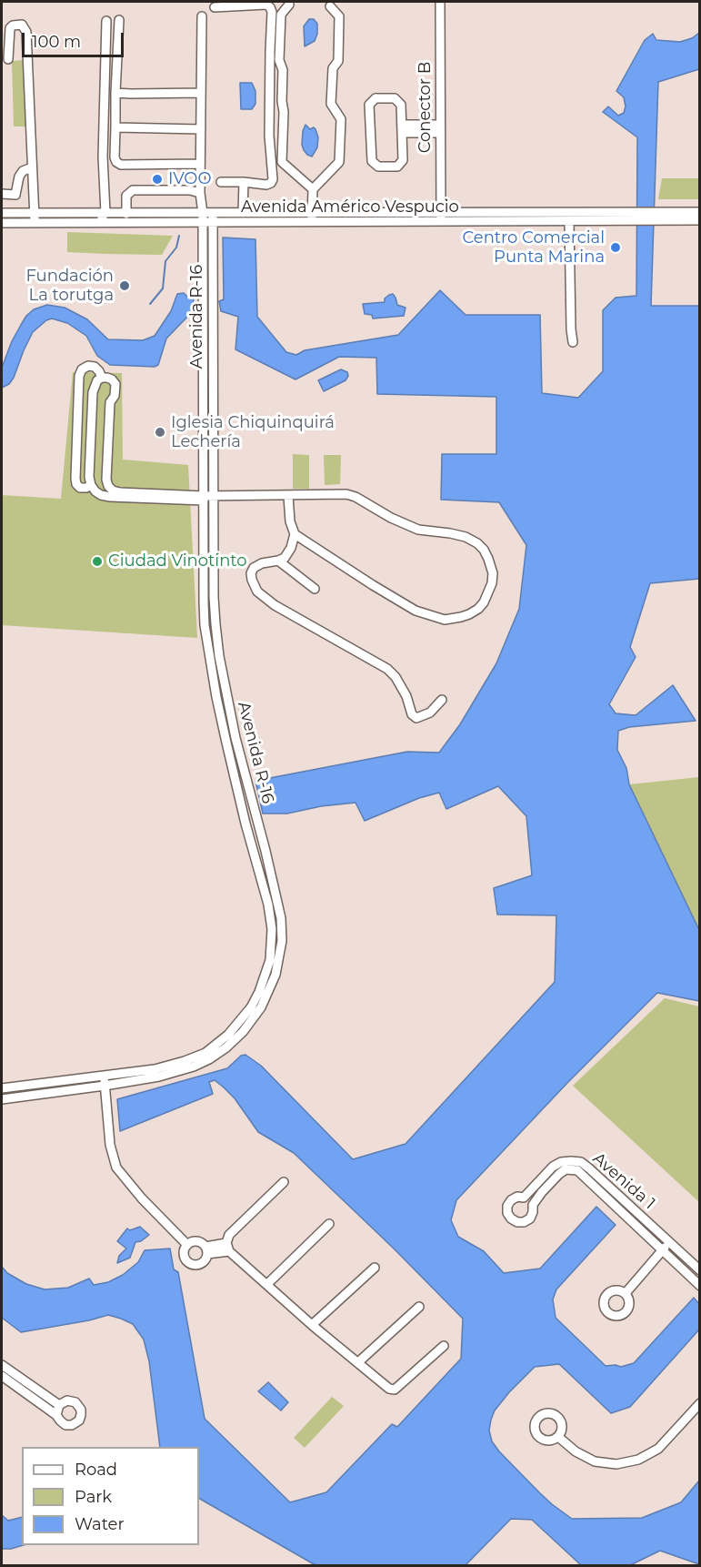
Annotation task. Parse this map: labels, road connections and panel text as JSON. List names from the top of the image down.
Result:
{
  "streets": {
    "street": [
      "Conector B",
      "Avenida Américo Vespucio",
      "Avenida R-16",
      "Avenida 1"
    ]
  },
  "crossings": [
    ["Conector B", "Avenida Américo Vespucio"],
    ["Avenida Américo Vespucio", "Avenida R-16"]
  ],
  "places": [
    "IVOO",
    "Centro Comercial Punta Marina",
    "Fundación La torutga",
    "Iglesia Chiquinquirá Lechería",
    "Ciudad Vinotinto"
  ],
  "legend": ["Road", "Park", "Water"],
  "scale_bar": "100 m"
}
